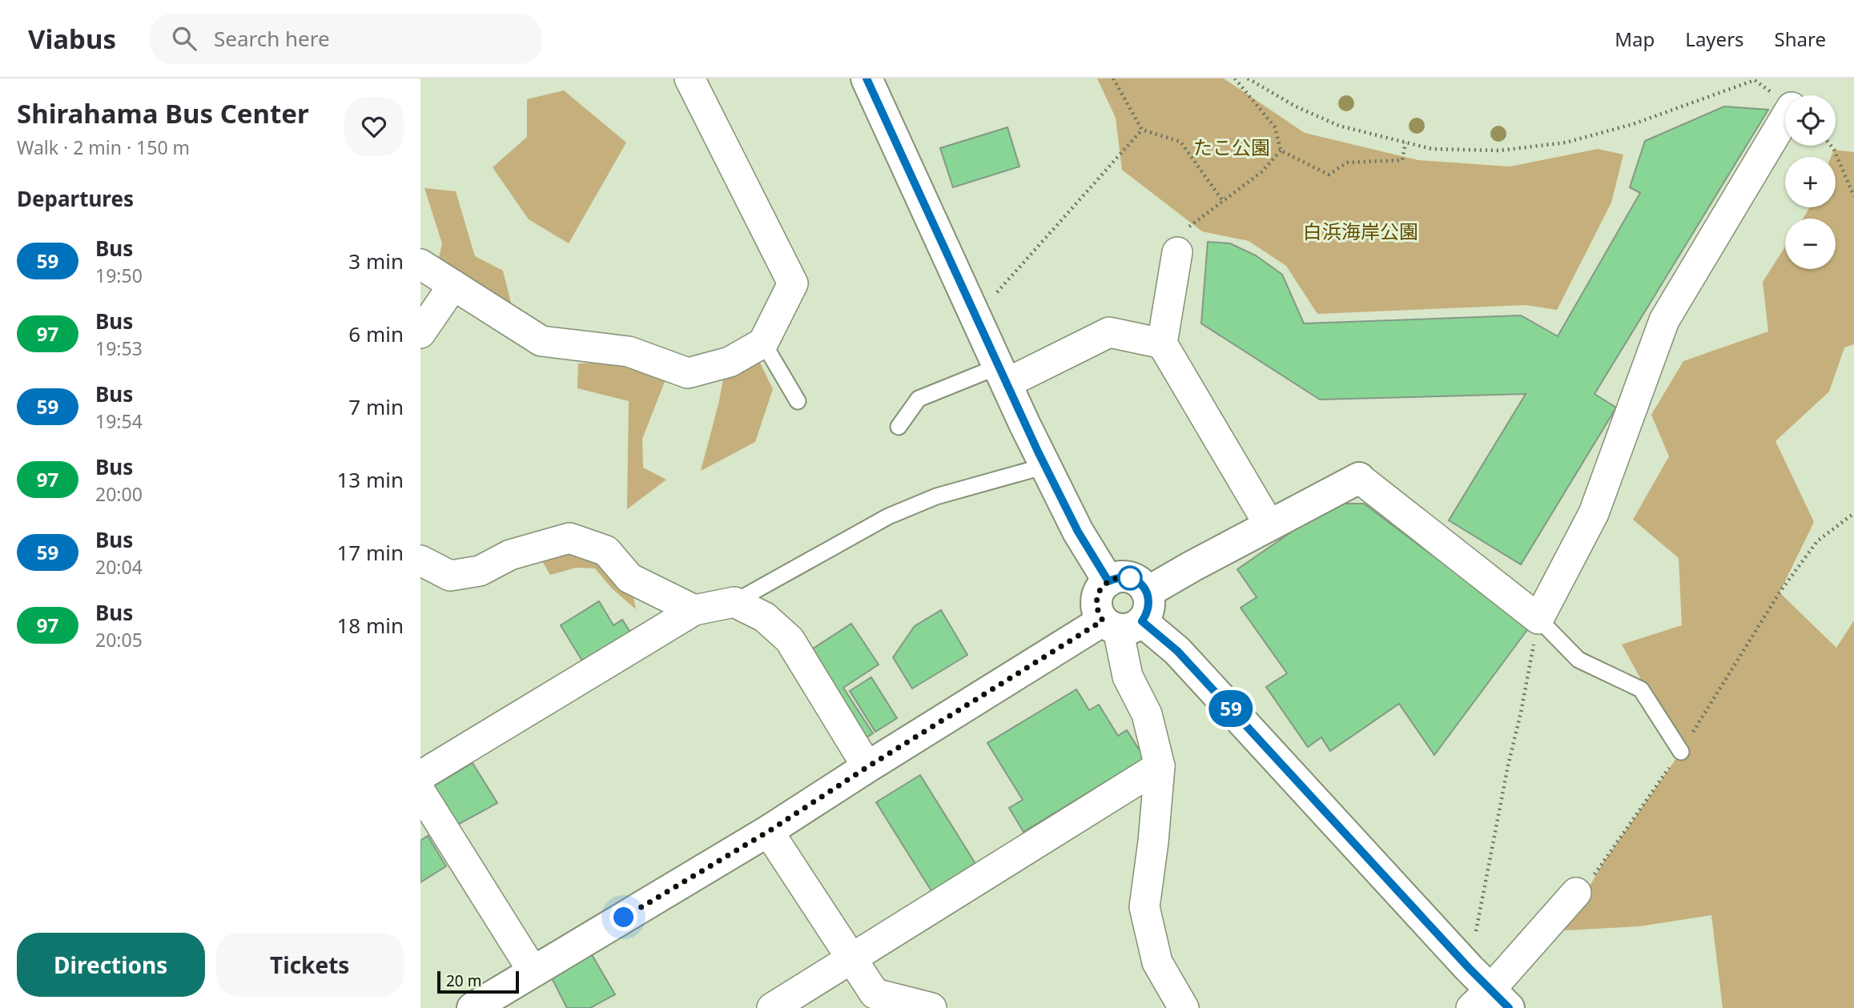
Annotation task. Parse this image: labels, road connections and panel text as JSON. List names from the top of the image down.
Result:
{
  "parks": ["たこ公園", "白浜海岸公園"],
  "lines": ["bus line 59"],
  "scale_bar": "20 m",
  "page": {
    "header": "Viabus",
    "search": "Search here",
    "nav": ["Map", "Layers", "Share"],
    "heading": [
      ["Shirahama Bus Center", "Walk · 2 min · 150 m"],
      "Departures"
    ],
    "on_map": "59",
    "map_buttons": ["+", "−"],
    "list": [
      {
        "mark": "59",
        "name": "Bus",
        "note": "19:50",
        "value": "3 min"
      },
      {
        "mark": "97",
        "name": "Bus",
        "note": "19:53",
        "value": "6 min"
      },
      {
        "mark": "59",
        "name": "Bus",
        "note": "19:54",
        "value": "7 min"
      },
      {
        "mark": "97",
        "name": "Bus",
        "note": "20:00",
        "value": "13 min"
      },
      {
        "mark": "59",
        "name": "Bus",
        "note": "20:04",
        "value": "17 min"
      },
      {
        "mark": "97",
        "name": "Bus",
        "note": "20:05",
        "value": "18 min"
      }
    ],
    "buttons": ["Directions", "Tickets"],
    "scale": "20 m"
  }
}
